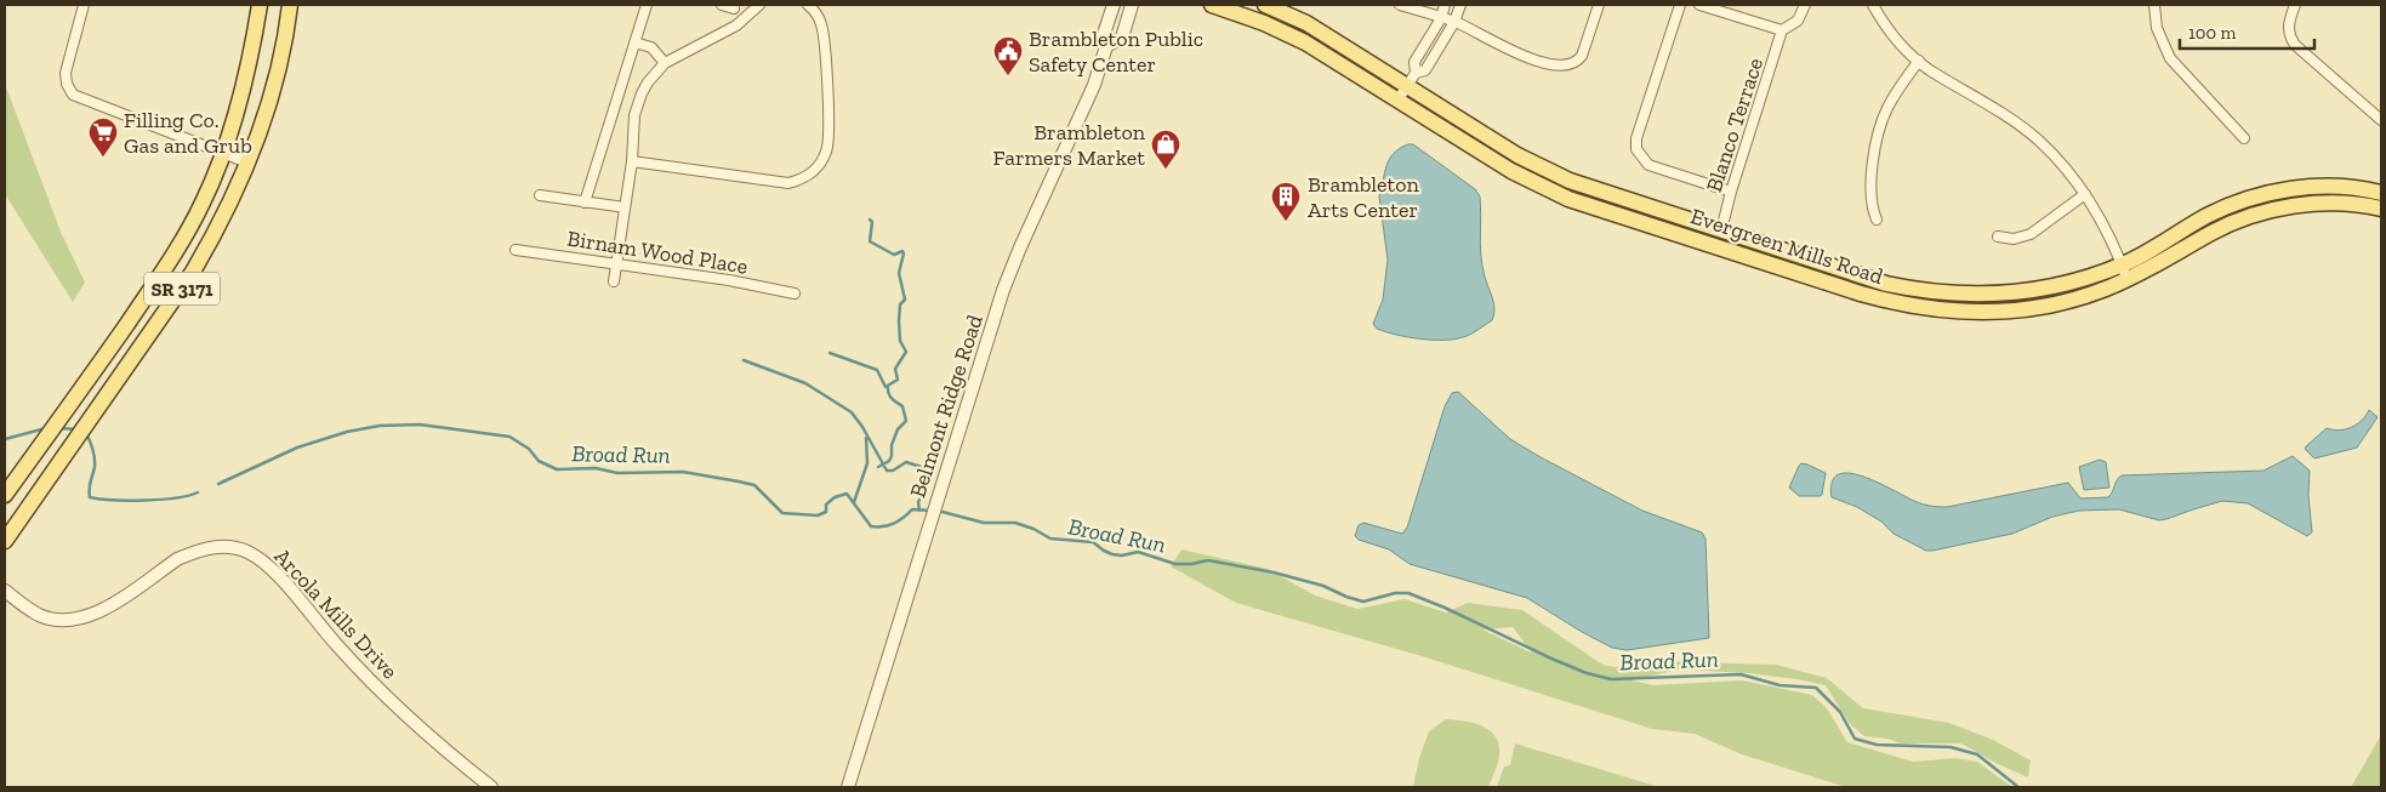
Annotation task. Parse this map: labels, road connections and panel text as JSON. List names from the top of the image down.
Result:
{
  "streets": {
    "main road": ["Evergreen Mills Road", "SR 3171"],
    "street": [
      "Blanco Terrace",
      "Birnam Wood Place",
      "Belmont Ridge Road",
      "Arcola Mills Drive"
    ]
  },
  "crossings": [
    ["Blanco Terrace", "Evergreen Mills Road"]
  ],
  "water": ["Broad Run"],
  "places": {
    "public building": ["Brambleton Public Safety Center"],
    "supermarket": ["Filling Co. Gas and Grub"],
    "shop": ["Brambleton Farmers Market"],
    "building": ["Brambleton Arts Center"]
  },
  "scale_bar": "100 m"
}
